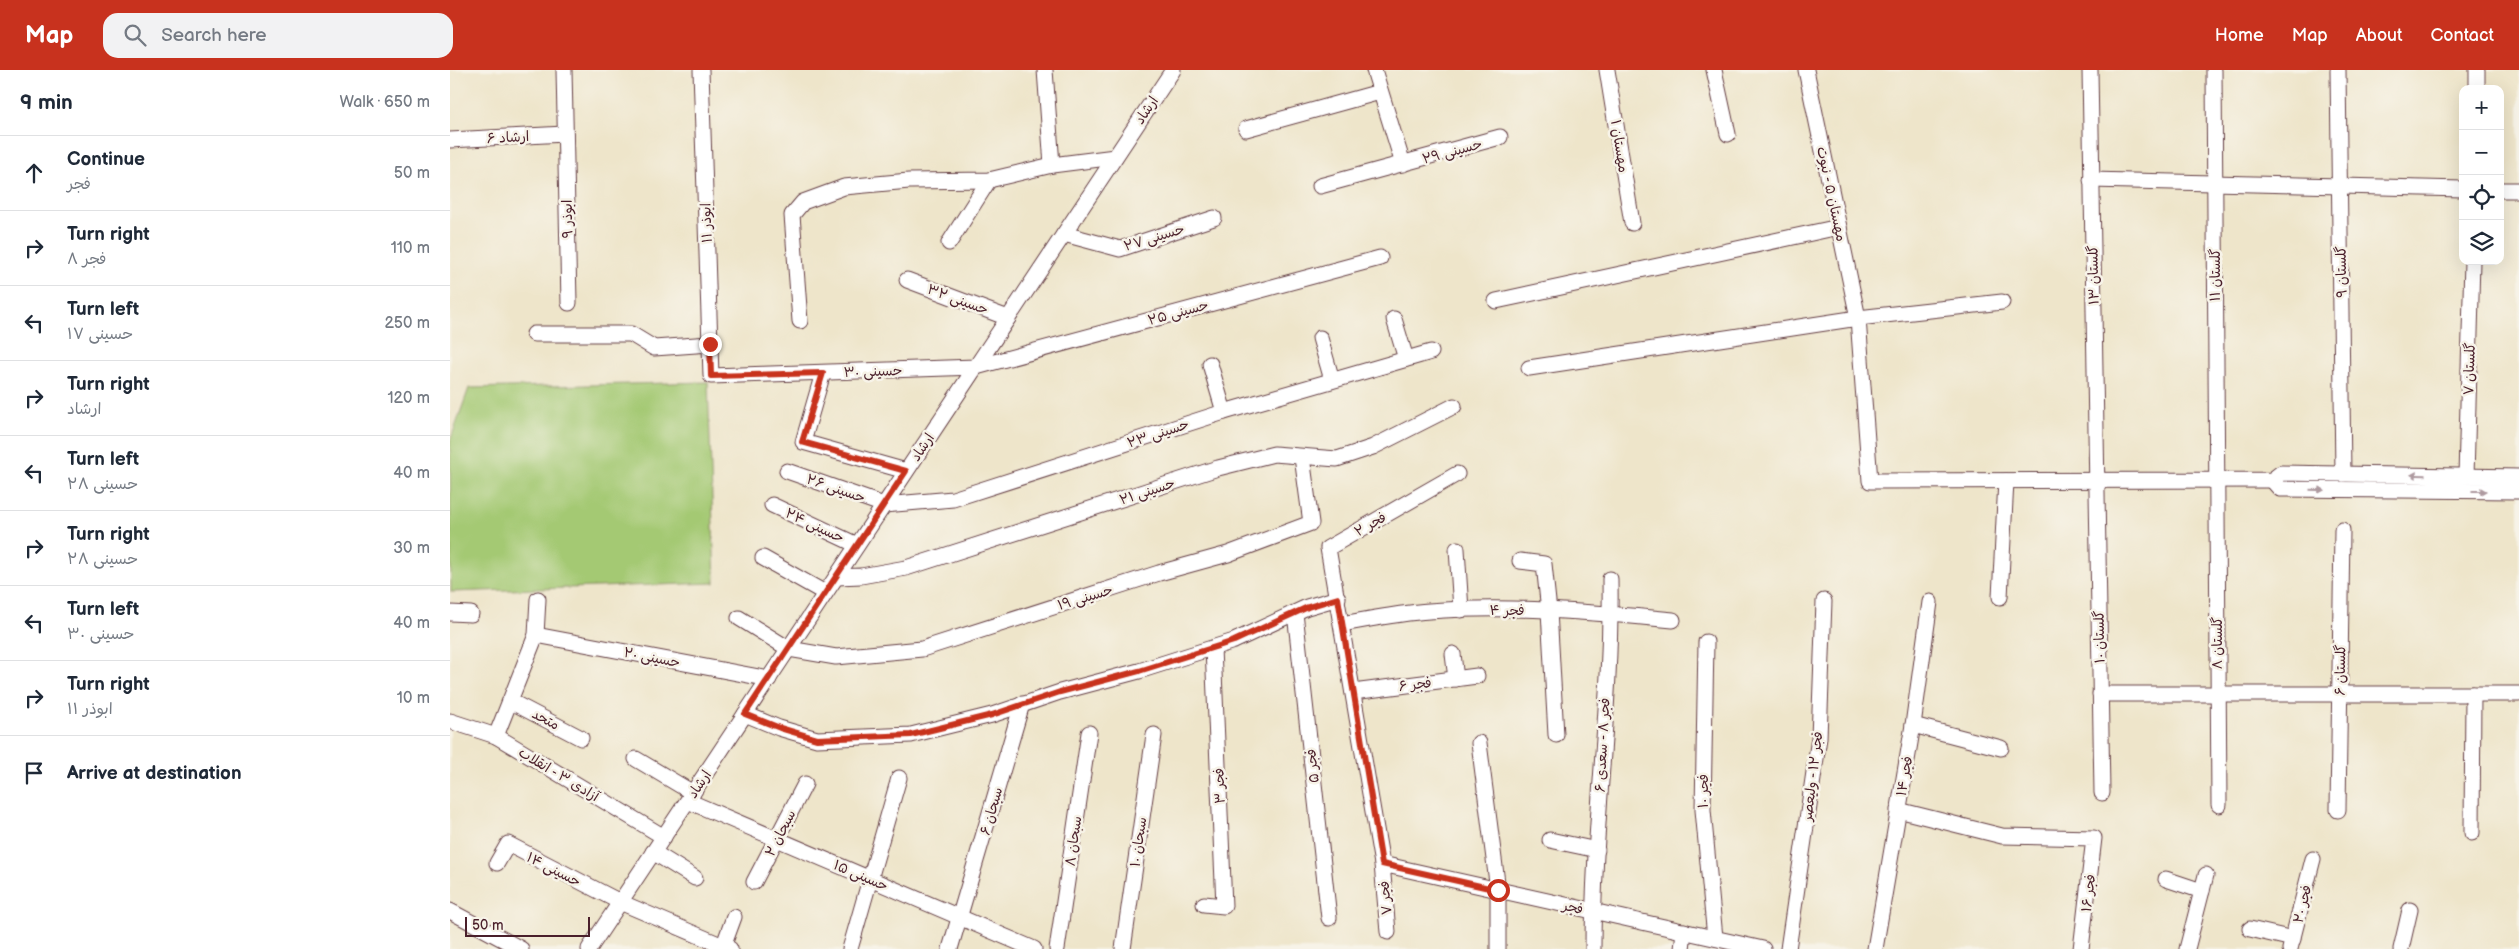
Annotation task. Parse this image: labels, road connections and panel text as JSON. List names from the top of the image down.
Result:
{
  "streets": {
    "street": [
      "ارشاد",
      "ارشاد ۶",
      "مهستان ۱",
      "حسینی ۲۹",
      "مهستان ۵ - نبوت",
      "ابوذر ۹",
      "ابوذر ۱۱",
      "حسینی ۲۷",
      "گلستان ۹",
      "گلستان ۱۳",
      "گلستان ۱۱",
      "حسینی ۳۲",
      "حسینی ۲۵",
      "گلستان ۷",
      "حسینی ۳۰",
      "حسینی ۲۳",
      "حسینی ۲۶",
      "حسینی ۲۱",
      "فجر ۲",
      "حسینی ۲۴",
      "حسینی ۱۹",
      "فجر ۴",
      "گلستان ۱۰",
      "گلستان ۸",
      "حسینی ۲۰",
      "گلستان ۶",
      "فجر ۶",
      "متحد",
      "فجر ۸ - سعدی ۶",
      "فجر ۵",
      "آزادی ۳ - انقلاب",
      "فجر ۱۲ - ولیعصر",
      "فجر ۱۴",
      "فجر ۳",
      "فجر ۱۰",
      "سبحان ۶",
      "سبحان ۲",
      "سبحان ۸",
      "سبحان ۱۰",
      "حسینی ۱۴",
      "حسینی ۱۵",
      "فجر ۱۶",
      "فجر ۷",
      "فجر ۲۰",
      "فجر"
    ]
  },
  "crossings": [
    ["ارشاد", "حسینی ۲۷"],
    ["ارشاد", "حسینی ۳۲"],
    ["ارشاد", "حسینی ۲۵"],
    ["ارشاد", "حسینی ۳۰"],
    ["ارشاد", "حسینی ۲۳"],
    ["ارشاد", "حسینی ۲۶"],
    ["ارشاد", "حسینی ۲۱"],
    ["ارشاد", "حسینی ۲۴"],
    ["ارشاد", "حسینی ۱۹"],
    ["ارشاد", "حسینی ۲۰"],
    ["ارشاد", "آزادی ۳ - انقلاب"],
    ["ارشاد", "حسینی ۱۴"],
    ["ارشاد", "حسینی ۱۵"],
    ["ارشاد ۶", "ابوذر ۹"],
    ["ابوذر ۱۱", "حسینی ۳۰"],
    ["گلستان ۱۳", "گلستان ۱۰"],
    ["گلستان ۱۱", "گلستان ۸"],
    ["حسینی ۲۵", "حسینی ۳۰"],
    ["حسینی ۲۳", "حسینی ۲۶"],
    ["حسینی ۲۱", "حسینی ۱۹"],
    ["فجر ۲", "فجر ۷"],
    ["فجر ۴", "فجر ۸ - سعدی ۶"],
    ["فجر ۴", "فجر ۷"],
    ["فجر ۶", "فجر ۷"],
    ["فجر ۸ - سعدی ۶", "فجر"],
    ["فجر ۱۴", "فجر ۱۶"],
    ["فجر ۱۰", "فجر"],
    ["سبحان ۶", "حسینی ۱۵"],
    ["سبحان ۲", "حسینی ۱۵"],
    ["فجر ۷", "فجر"]
  ],
  "scale_bar": "50 m",
  "page": {
    "header": "Map",
    "search": "Search here",
    "nav": [
      "Home",
      "Map",
      "About",
      "Contact"
    ],
    "heading": ["9 min", "Walk · 650 m"],
    "map_buttons": ["+", "−"],
    "list": [
      ["Continue", "فجر", "50 m"],
      ["Turn right", "فجر ۸", "110 m"],
      ["Turn left", "حسینی ۱۷", "250 m"],
      ["Turn right", "ارشاد", "120 m"],
      ["Turn left", "حسینی ۲۸", "40 m"],
      ["Turn right", "حسینی ۲۸", "30 m"],
      ["Turn left", "حسینی ۳۰", "40 m"],
      ["Turn right", "ابوذر ۱۱", "10 m"],
      "Arrive at destination"
    ],
    "scale": "50 m"
  }
}
